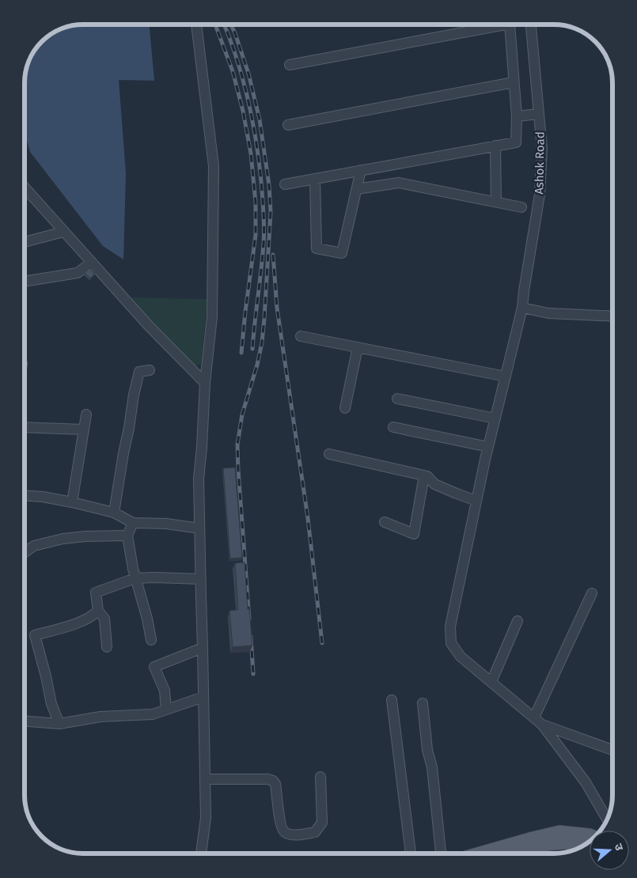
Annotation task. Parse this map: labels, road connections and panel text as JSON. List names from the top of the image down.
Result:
{
  "streets": {
    "street": ["Ashok Road"]
  },
  "north": "right"
}
